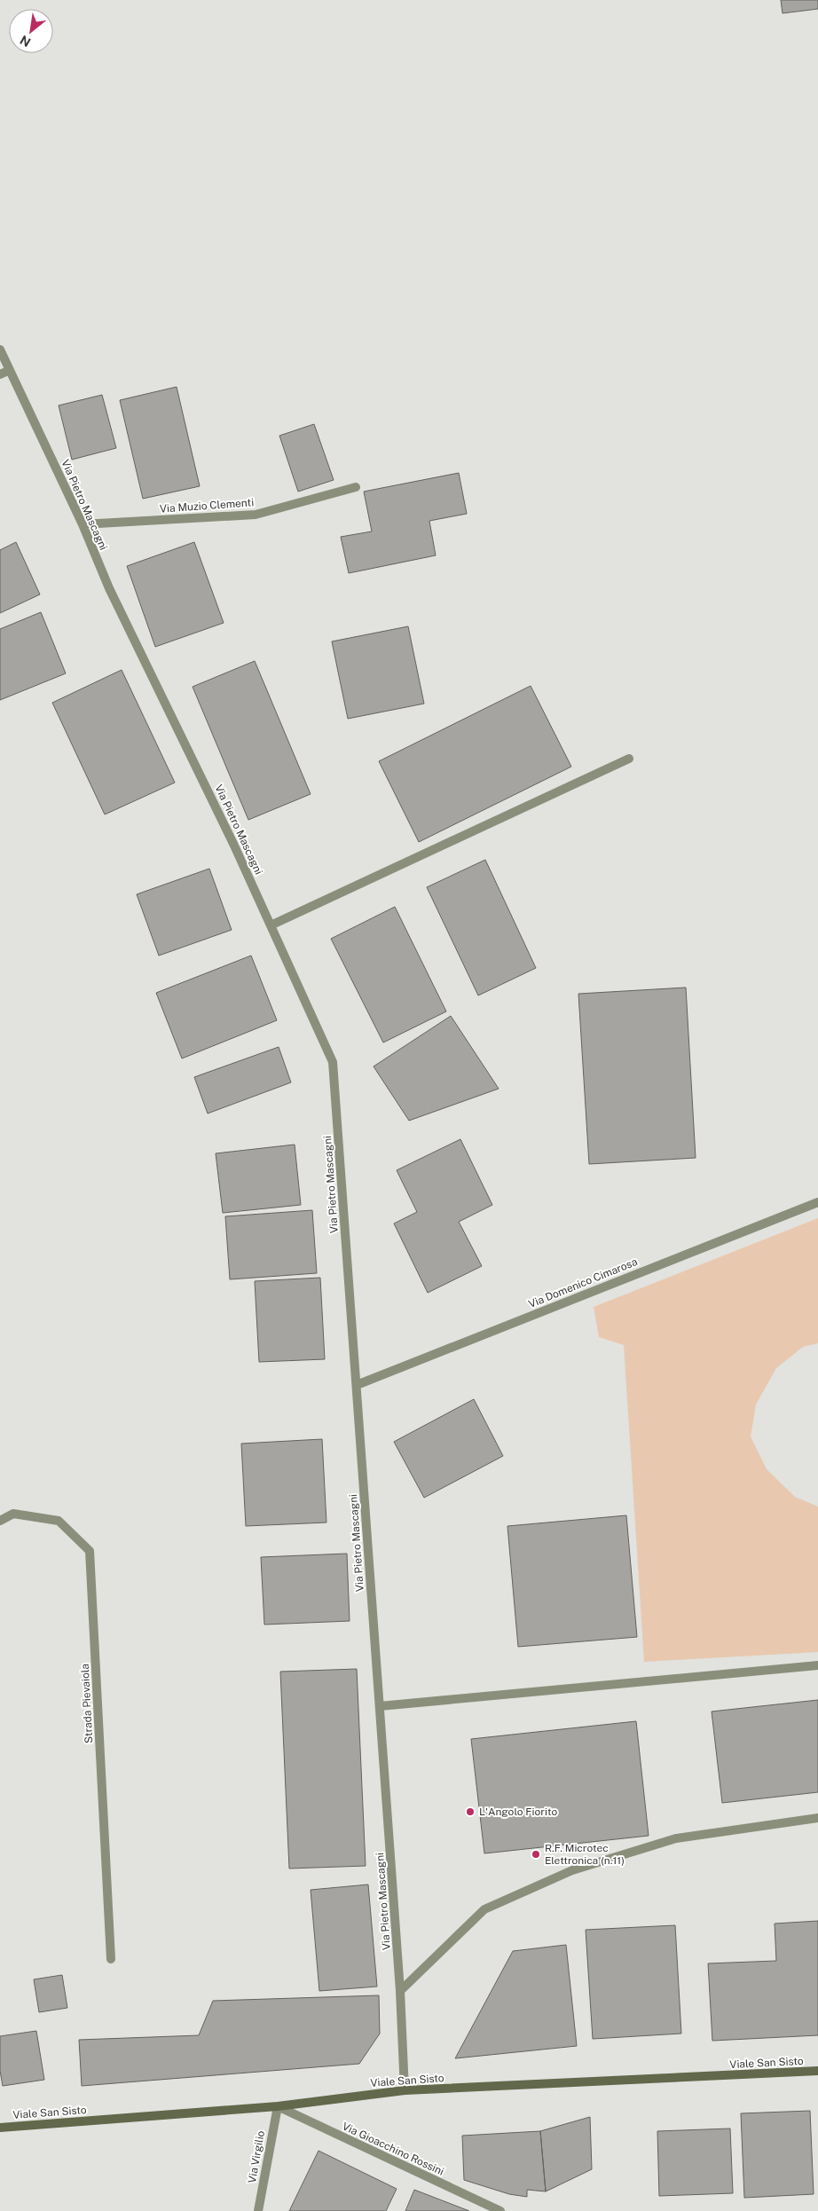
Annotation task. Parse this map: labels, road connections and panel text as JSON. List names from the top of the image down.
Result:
{
  "streets": {
    "street": [
      "Via Pietro Mascagni",
      "Via Muzio Clementi",
      "Via Domenico Cimarosa",
      "Strada Pievaiola",
      "Viale San Sisto",
      "Via Gioacchino Rossini",
      "Via Virgilio"
    ]
  },
  "crossings": [
    ["Via Pietro Mascagni", "Via Muzio Clementi"],
    ["Via Pietro Mascagni", "Via Domenico Cimarosa"],
    ["Via Pietro Mascagni", "Viale San Sisto"],
    ["Viale San Sisto", "Via Gioacchino Rossini"],
    ["Viale San Sisto", "Via Virgilio"],
    ["Via Gioacchino Rossini", "Via Virgilio"]
  ],
  "places": ["L'Angolo Fiorito", "R.F. Microtec Elettronica (n.11)"],
  "north": "bottom left"
}
